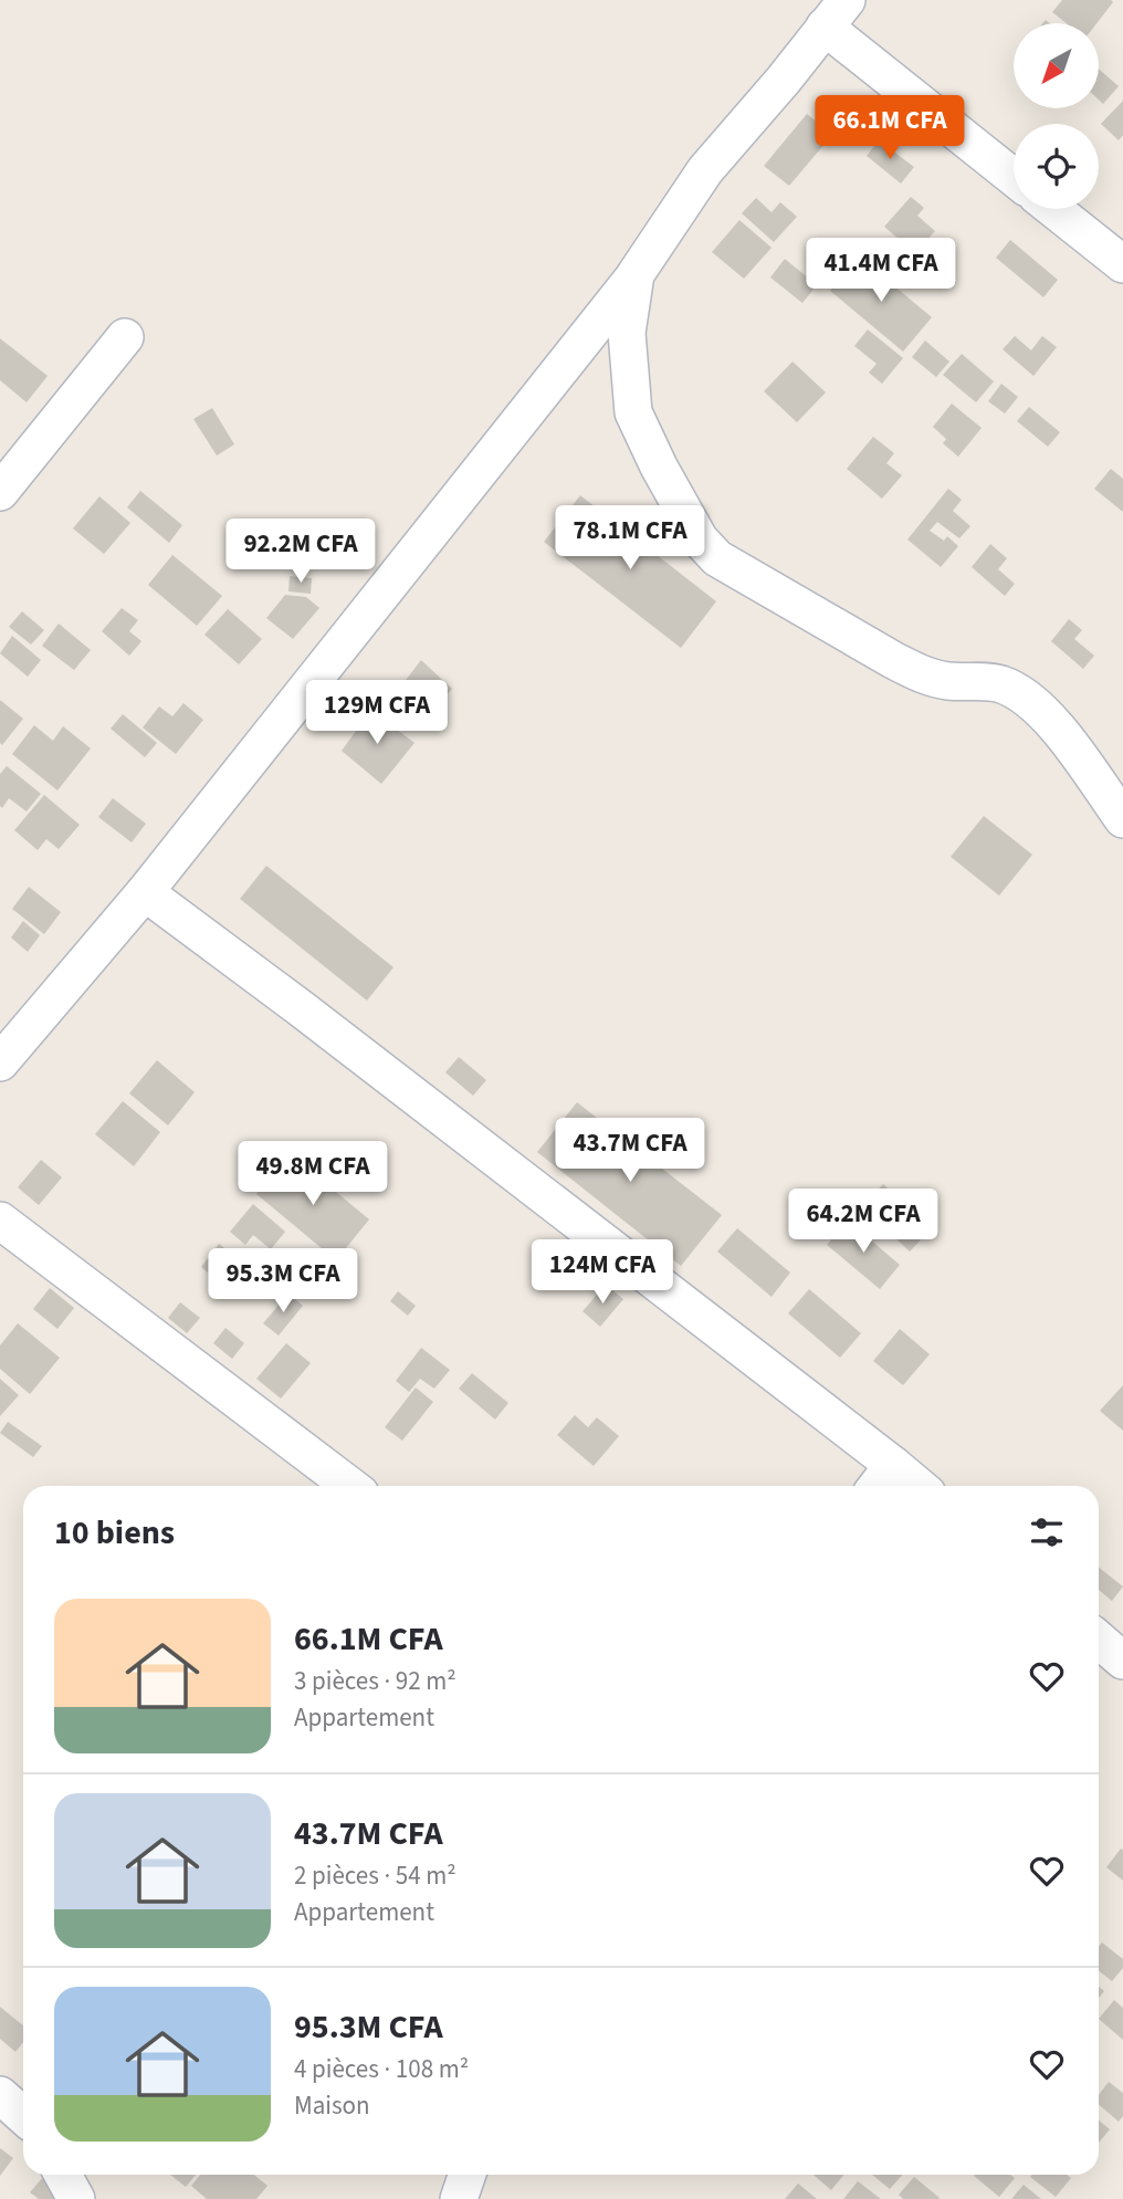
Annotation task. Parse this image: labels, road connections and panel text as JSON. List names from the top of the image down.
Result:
{
  "north": "bottom left",
  "page": {
    "price": [
      "66.1M CFA",
      "41.4M CFA",
      "78.1M CFA",
      "92.2M CFA",
      "129M CFA",
      "43.7M CFA",
      "49.8M CFA",
      "64.2M CFA",
      "124M CFA",
      "95.3M CFA"
    ],
    "heading": "10 biens",
    "list": [
      {
        "name": "66.1M CFA",
        "note": "3 pièces · 92 m² · Appartement"
      },
      {
        "name": "43.7M CFA",
        "note": "2 pièces · 54 m² · Appartement"
      },
      {
        "name": "95.3M CFA",
        "note": "4 pièces · 108 m² · Maison"
      }
    ]
  }
}
